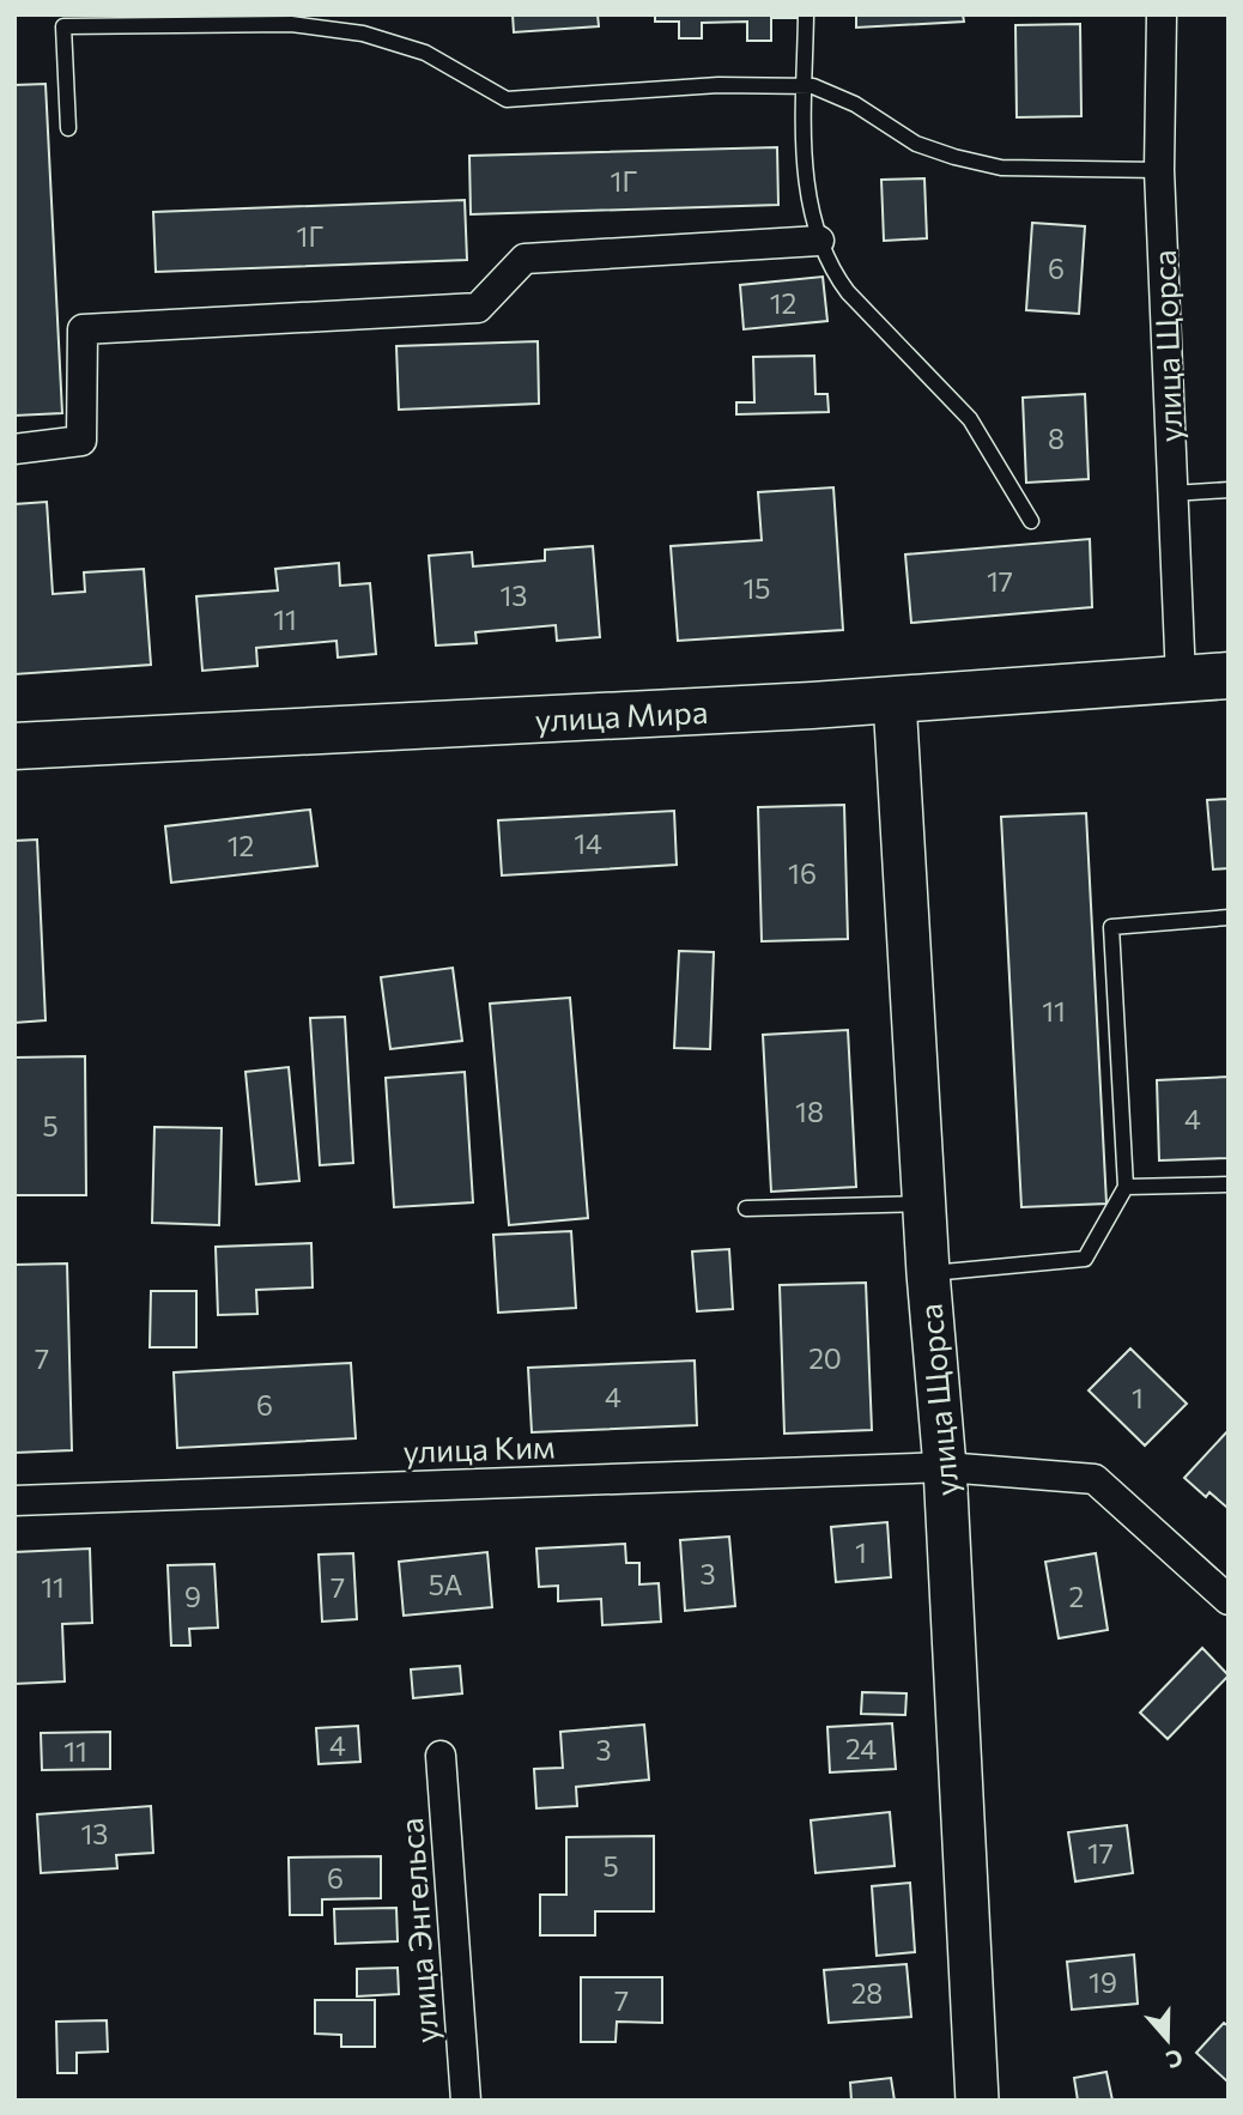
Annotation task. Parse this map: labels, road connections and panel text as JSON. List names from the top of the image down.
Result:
{
  "streets": {
    "main road": ["улица Мира"],
    "street": ["улица Щорса", "улица Ким", "улица Энгельса"]
  },
  "crossings": [
    ["улица Щорса", "улица Мира"],
    ["улица Щорса", "улица Ким"]
  ],
  "house_numbers": [
    "1Г",
    "1Г",
    "6",
    "12",
    "8",
    "17",
    "15",
    "13",
    "11",
    "14",
    "12",
    "16",
    "11",
    "18",
    "4",
    "5",
    "7",
    "20",
    "4",
    "1",
    "6",
    "1",
    "3",
    "5А",
    "11",
    "7",
    "9",
    "2",
    "4",
    "24",
    "3",
    "11",
    "13",
    "17",
    "5",
    "6",
    "19",
    "28",
    "7"
  ],
  "north": "bottom"
}
